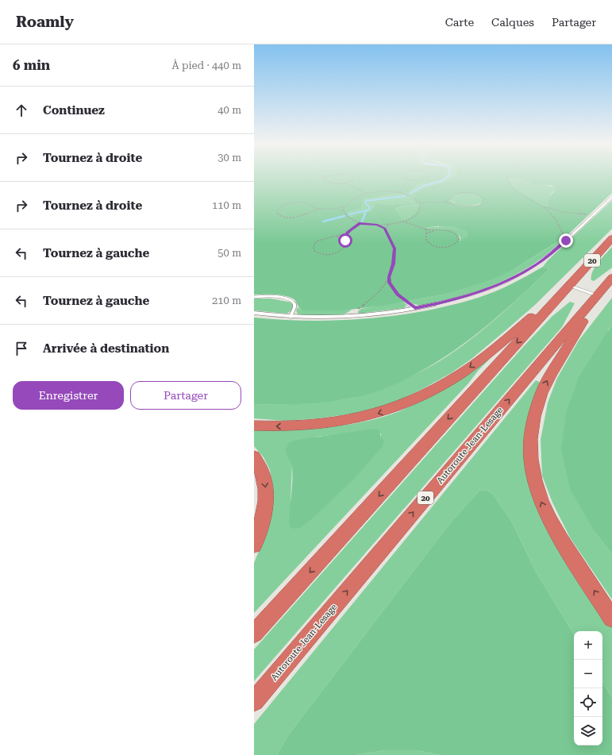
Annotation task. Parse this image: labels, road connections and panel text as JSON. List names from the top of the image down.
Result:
{
  "streets": {
    "highway": ["20", "Autoroute Jean-Lesage"]
  },
  "page": {
    "header": "Roamly",
    "nav": ["Carte", "Calques", "Partager"],
    "heading": ["6 min", "À pied · 440 m"],
    "list": [
      ["Continuez", "40 m"],
      ["Tournez à droite", "30 m"],
      ["Tournez à droite", "110 m"],
      ["Tournez à gauche", "50 m"],
      ["Tournez à gauche", "210 m"],
      "Arrivée à destination"
    ],
    "buttons": ["Enregistrer", "Partager"],
    "map_buttons": ["+", "−"]
  }
}
